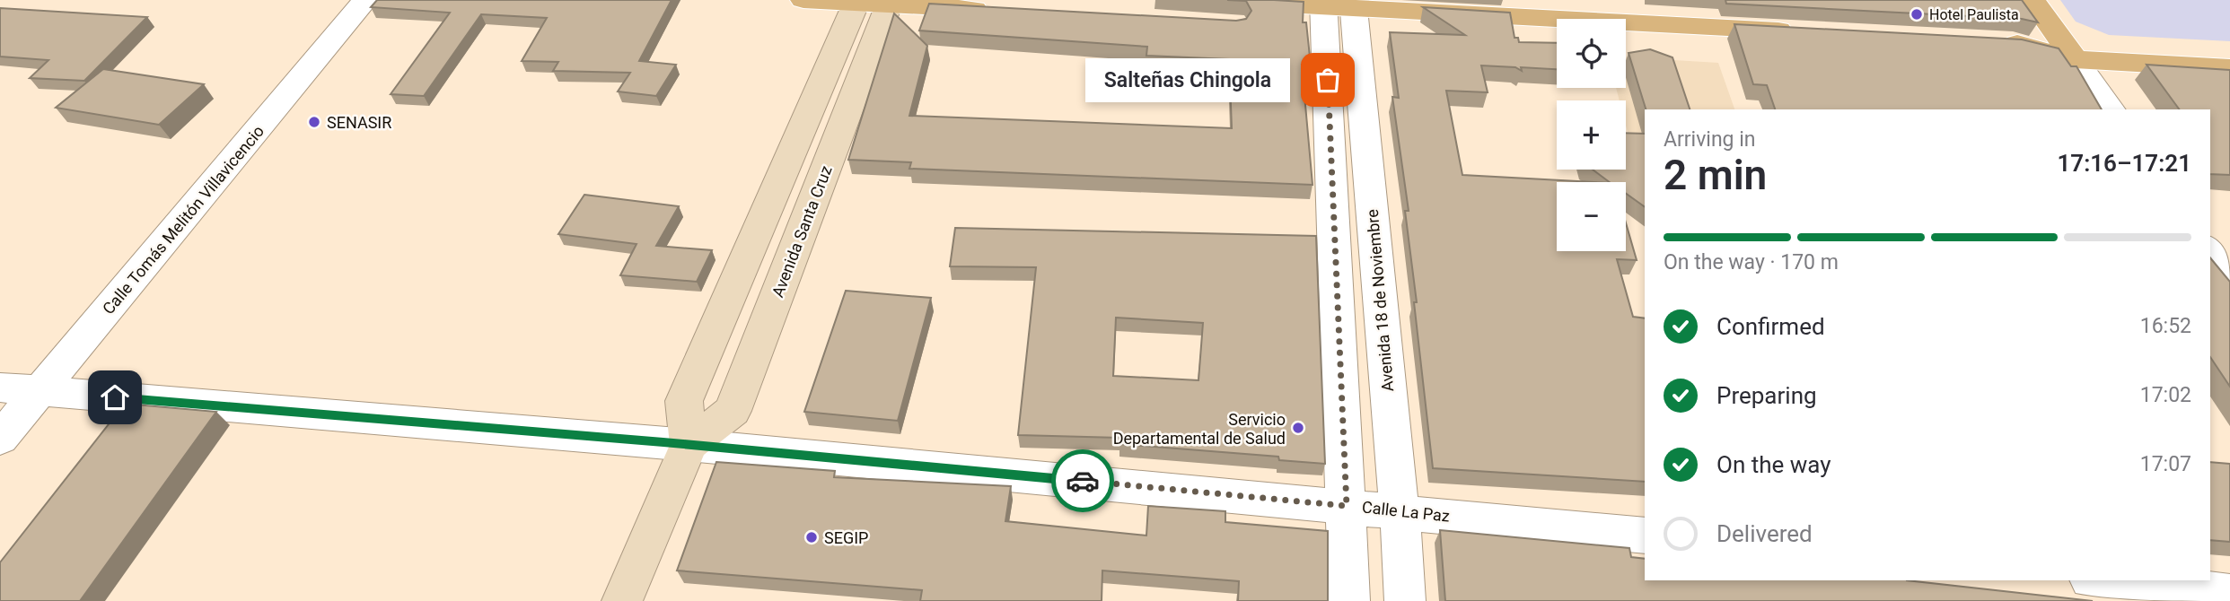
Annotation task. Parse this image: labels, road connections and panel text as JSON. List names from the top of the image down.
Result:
{
  "streets": {
    "main road": ["Avenida Santa Cruz"],
    "street": ["Calle Tomás Melitón Villavicencio", "Avenida 18 de Noviembre", "Calle La Paz"]
  },
  "crossings": [
    ["Calle Tomás Melitón Villavicencio", "Calle La Paz"],
    ["Avenida Santa Cruz", "Calle La Paz"],
    ["Avenida 18 de Noviembre", "Calle La Paz"]
  ],
  "places": [
    "Hotel Paulista",
    "Salteñas Chingola",
    "SENASIR",
    "Servicio Departamental de Salud",
    "SEGIP"
  ],
  "page": {
    "map_buttons": ["+", "−"],
    "bubble": "Salteñas Chingola",
    "heading": ["2 min", "Arriving in", "17:16–17:21"],
    "bar": "On the way · 170 m",
    "list": [
      ["Confirmed", "16:52"],
      ["Preparing", "17:02"],
      ["On the way", "17:07"],
      "Delivered"
    ]
  }
}
